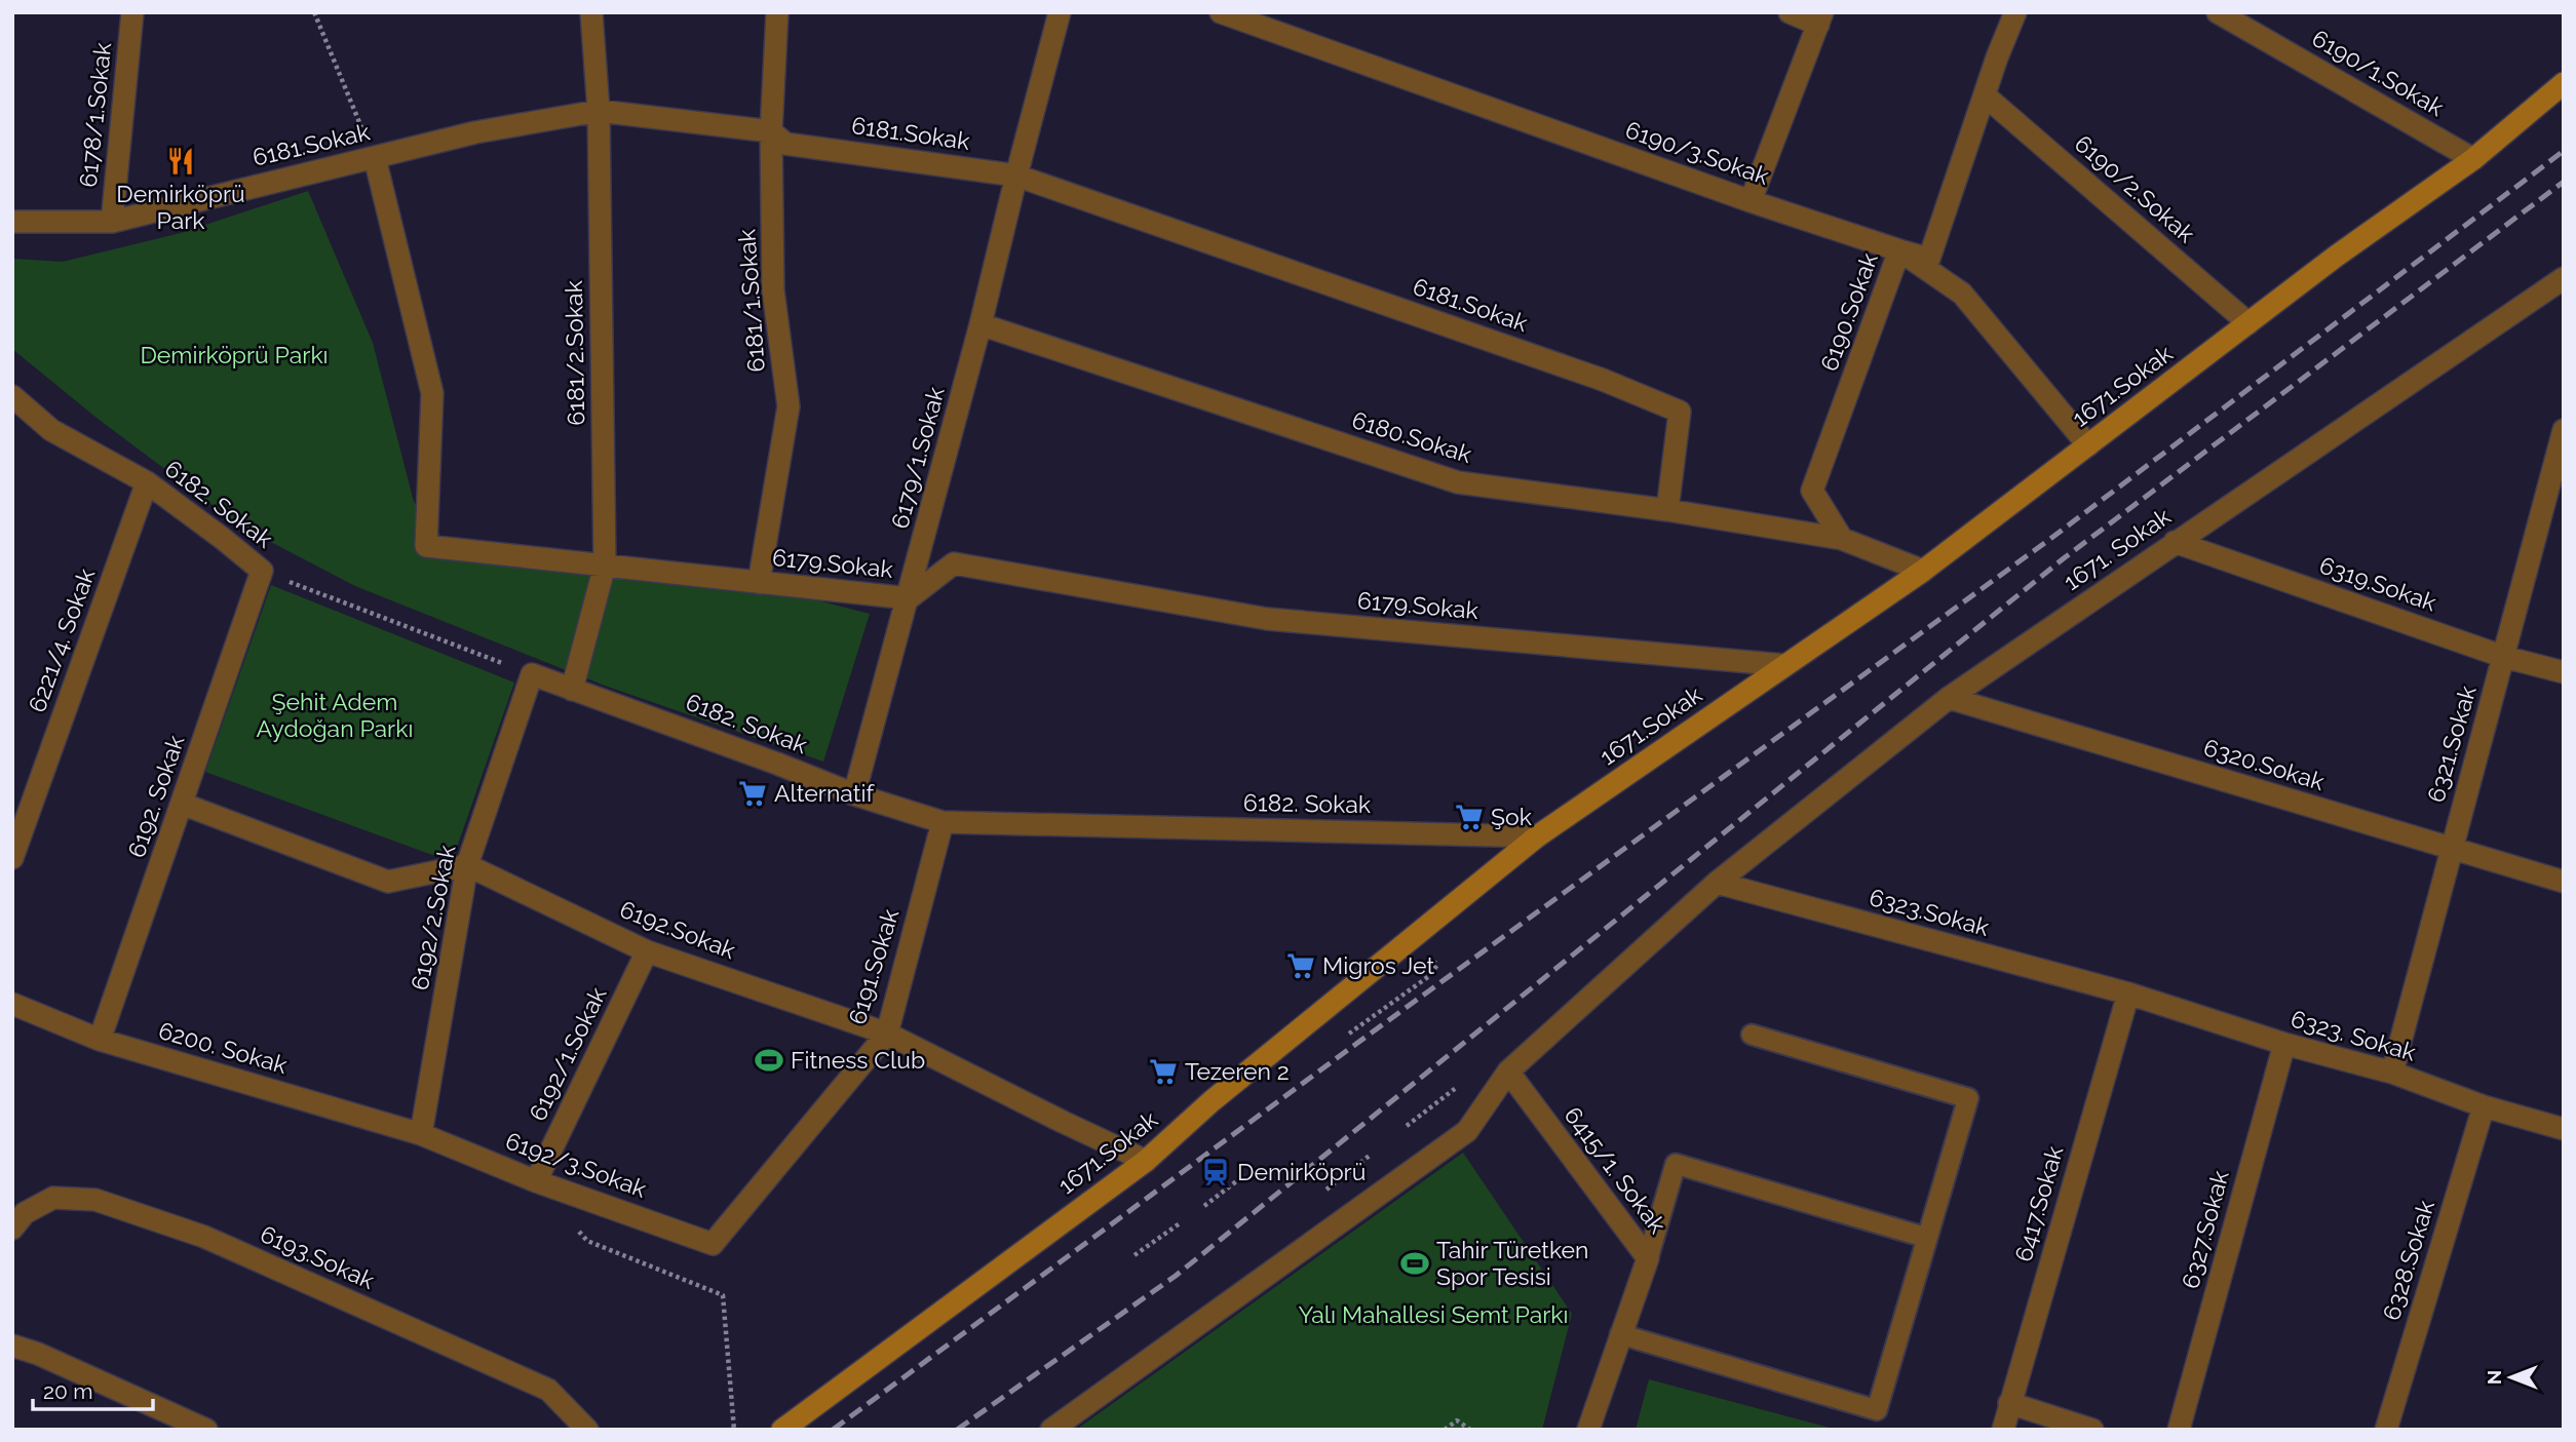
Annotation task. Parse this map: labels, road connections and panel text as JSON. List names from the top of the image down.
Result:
{
  "streets": {
    "street": [
      "6190/1.Sokak",
      "6178/1.Sokak",
      "6181.Sokak",
      "6190/3.Sokak",
      "6190/2.Sokak",
      "6181/1.Sokak",
      "6190.Sokak",
      "6181/2.Sokak",
      "1671.Sokak",
      "6180.Sokak",
      "6179/1.Sokak",
      "6182. Sokak",
      "1671. Sokak",
      "6179.Sokak",
      "6319.Sokak",
      "6221/4. Sokak",
      "6321.Sokak",
      "6320.Sokak",
      "6192. Sokak",
      "6323.Sokak",
      "6192/2.Sokak",
      "6192.Sokak",
      "6191.Sokak",
      "6323. Sokak",
      "6200. Sokak",
      "6192/1.Sokak",
      "6192/3.Sokak",
      "6415/1. Sokak",
      "6417.Sokak",
      "6327.Sokak",
      "6193.Sokak",
      "6328.Sokak"
    ]
  },
  "crossings": [
    ["6190/1.Sokak", "1671.Sokak"],
    ["6178/1.Sokak", "6181.Sokak"],
    ["6181.Sokak", "6181/1.Sokak"],
    ["6181.Sokak", "6181/2.Sokak"],
    ["6181.Sokak", "6180.Sokak"],
    ["6181.Sokak", "6179/1.Sokak"],
    ["6181.Sokak", "6179.Sokak"],
    ["6190/3.Sokak", "6190.Sokak"],
    ["6190/3.Sokak", "1671.Sokak"],
    ["6190/2.Sokak", "6190.Sokak"],
    ["6190/2.Sokak", "1671.Sokak"],
    ["6181/1.Sokak", "6179.Sokak"],
    ["6190.Sokak", "6180.Sokak"],
    ["6181/2.Sokak", "6182. Sokak"],
    ["6181/2.Sokak", "6179.Sokak"],
    ["1671.Sokak", "6180.Sokak"],
    ["1671.Sokak", "6182. Sokak"],
    ["1671.Sokak", "6179.Sokak"],
    ["1671.Sokak", "6192.Sokak"],
    ["6180.Sokak", "6179/1.Sokak"],
    ["6179/1.Sokak", "6182. Sokak"],
    ["6179/1.Sokak", "6179.Sokak"],
    ["6182. Sokak", "6221/4. Sokak"],
    ["6182. Sokak", "6192. Sokak"],
    ["6182. Sokak", "6192/2.Sokak"],
    ["6182. Sokak", "6191.Sokak"],
    ["1671. Sokak", "6319.Sokak"],
    ["1671. Sokak", "6320.Sokak"],
    ["1671. Sokak", "6323.Sokak"],
    ["6319.Sokak", "6321.Sokak"],
    ["6321.Sokak", "6320.Sokak"],
    ["6321.Sokak", "6323. Sokak"],
    ["6192. Sokak", "6200. Sokak"],
    ["6323.Sokak", "6323. Sokak"],
    ["6323.Sokak", "6417.Sokak"],
    ["6192/2.Sokak", "6192.Sokak"],
    ["6192/2.Sokak", "6200. Sokak"],
    ["6192/2.Sokak", "6192/3.Sokak"],
    ["6192.Sokak", "6191.Sokak"],
    ["6192.Sokak", "6192/1.Sokak"],
    ["6191.Sokak", "6192/3.Sokak"],
    ["6323. Sokak", "6417.Sokak"],
    ["6323. Sokak", "6327.Sokak"],
    ["6323. Sokak", "6328.Sokak"],
    ["6200. Sokak", "6192/3.Sokak"],
    ["6192/1.Sokak", "6192/3.Sokak"]
  ],
  "parks": ["Demirköprü Parkı", "Şehit Adem Aydoğan Parkı", "Yalı Mahallesi Semt Parkı"],
  "places": {
    "restaurant": ["Demirköprü Park"],
    "supermarket": [
      "Alternatif",
      "Şok",
      "Migros Jet",
      "Tezeren 2"
    ],
    "sports": ["Fitness Club", "Tahir Türetken Spor Tesisi"],
    "station": ["Demirköprü"]
  },
  "scale_bar": "20 m",
  "north": "left"
}
